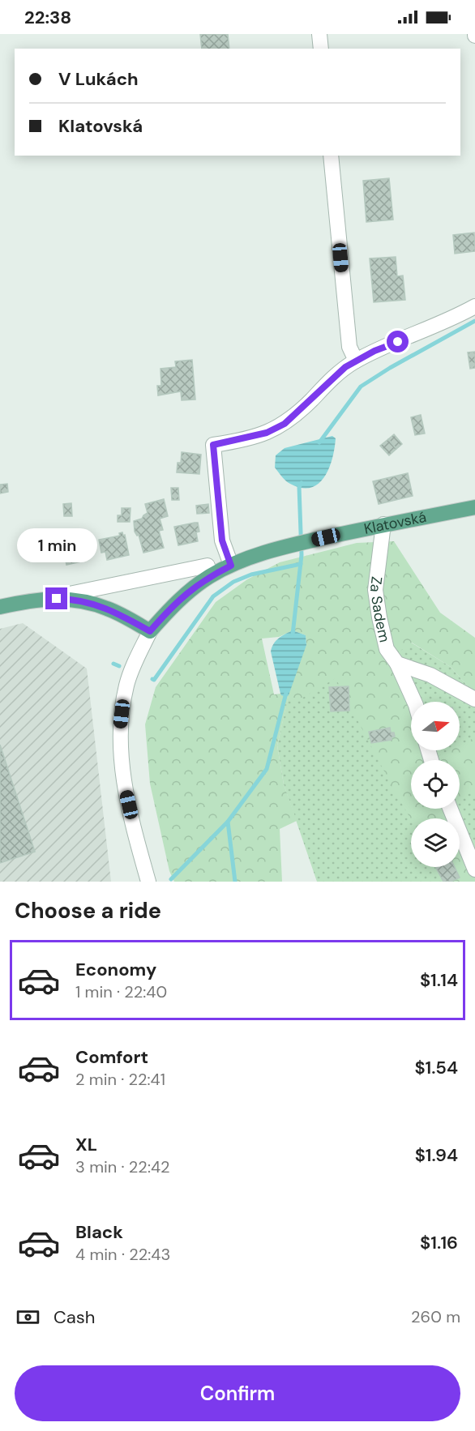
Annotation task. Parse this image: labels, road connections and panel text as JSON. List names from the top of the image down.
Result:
{
  "streets": {
    "main road": ["Klatovská"],
    "street": ["Za Sadem"]
  },
  "crossings": [
    ["Klatovská", "Za Sadem"]
  ],
  "north": "right",
  "page": {
    "status": "22:38",
    "banner": ["V Lukách", "Klatovská"],
    "bubble": "1 min",
    "heading": "Choose a ride",
    "list": [
      {
        "name": "Economy",
        "note": "1 min · 22:40",
        "value": "$1.14"
      },
      {
        "name": "Comfort",
        "note": "2 min · 22:41",
        "value": "$1.54"
      },
      {
        "name": "XL",
        "note": "3 min · 22:42",
        "value": "$1.94"
      },
      {
        "name": "Black",
        "note": "4 min · 22:43",
        "value": "$1.16"
      }
    ],
    "pay": ["Cash", "260 m"],
    "buttons": "Confirm"
  }
}
